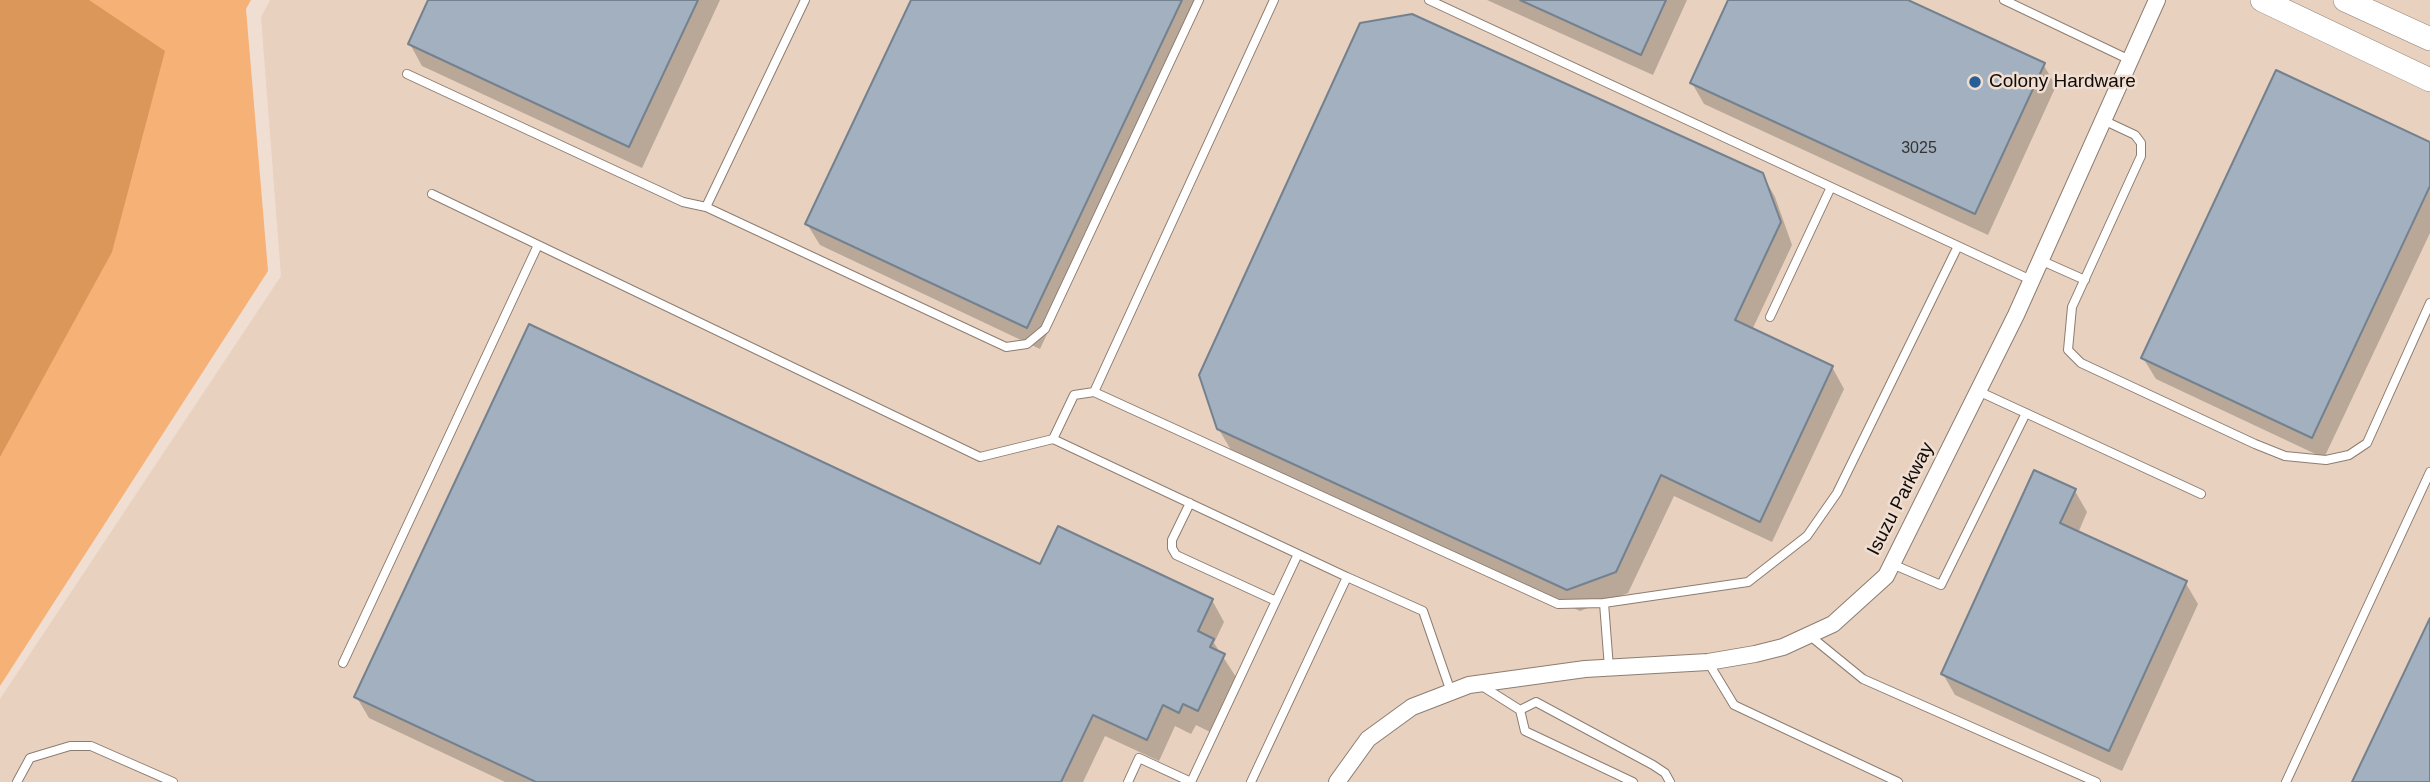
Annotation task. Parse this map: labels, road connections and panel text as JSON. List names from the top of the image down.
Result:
{
  "streets": {
    "street": ["Isuzu Parkway"]
  },
  "places": ["Colony Hardware"],
  "house_numbers": ["3025"]
}
